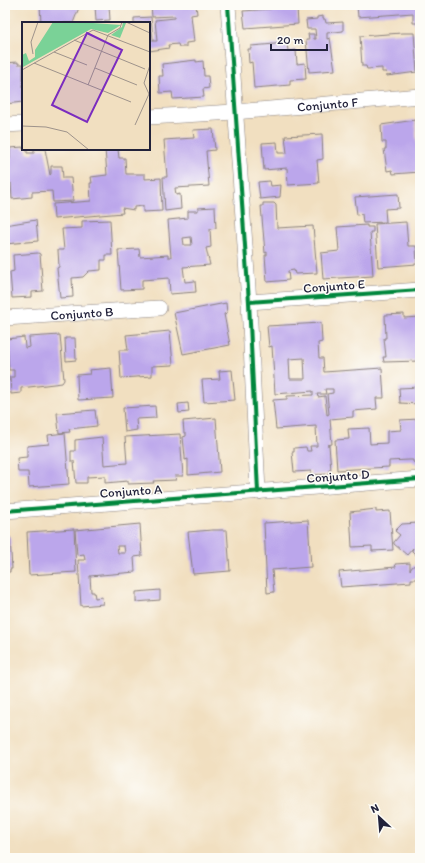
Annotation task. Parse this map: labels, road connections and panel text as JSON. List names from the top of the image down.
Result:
{
  "streets": {
    "street": [
      "Conjunto F",
      "Conjunto E",
      "Conjunto B",
      "Conjunto D",
      "Conjunto A"
    ]
  },
  "crossings": [
    ["Conjunto D", "Conjunto A"]
  ],
  "scale_bar": "20 m",
  "north": "top left"
}
